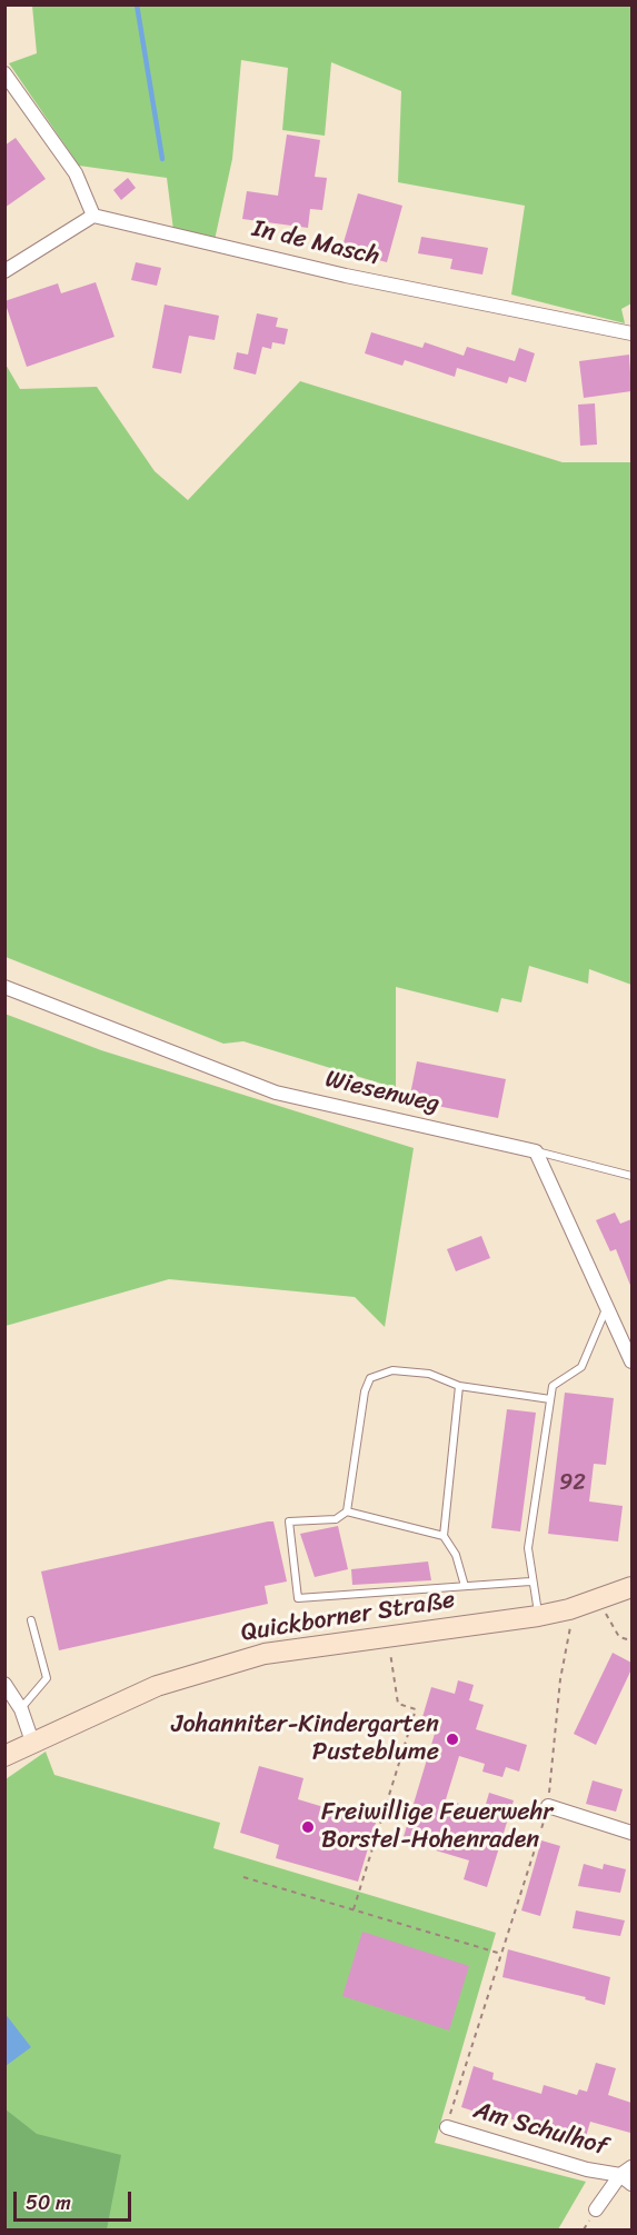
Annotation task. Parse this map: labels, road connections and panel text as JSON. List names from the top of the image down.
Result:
{
  "streets": {
    "main road": ["Quickborner Straße"],
    "street": ["In de Masch", "Wiesenweg", "Am Schulhof"]
  },
  "places": ["Johanniter-Kindergarten Pusteblume", "Freiwillige Feuerwehr Borstel-Hohenraden"],
  "house_numbers": ["92"],
  "scale_bar": "50 m"
}
